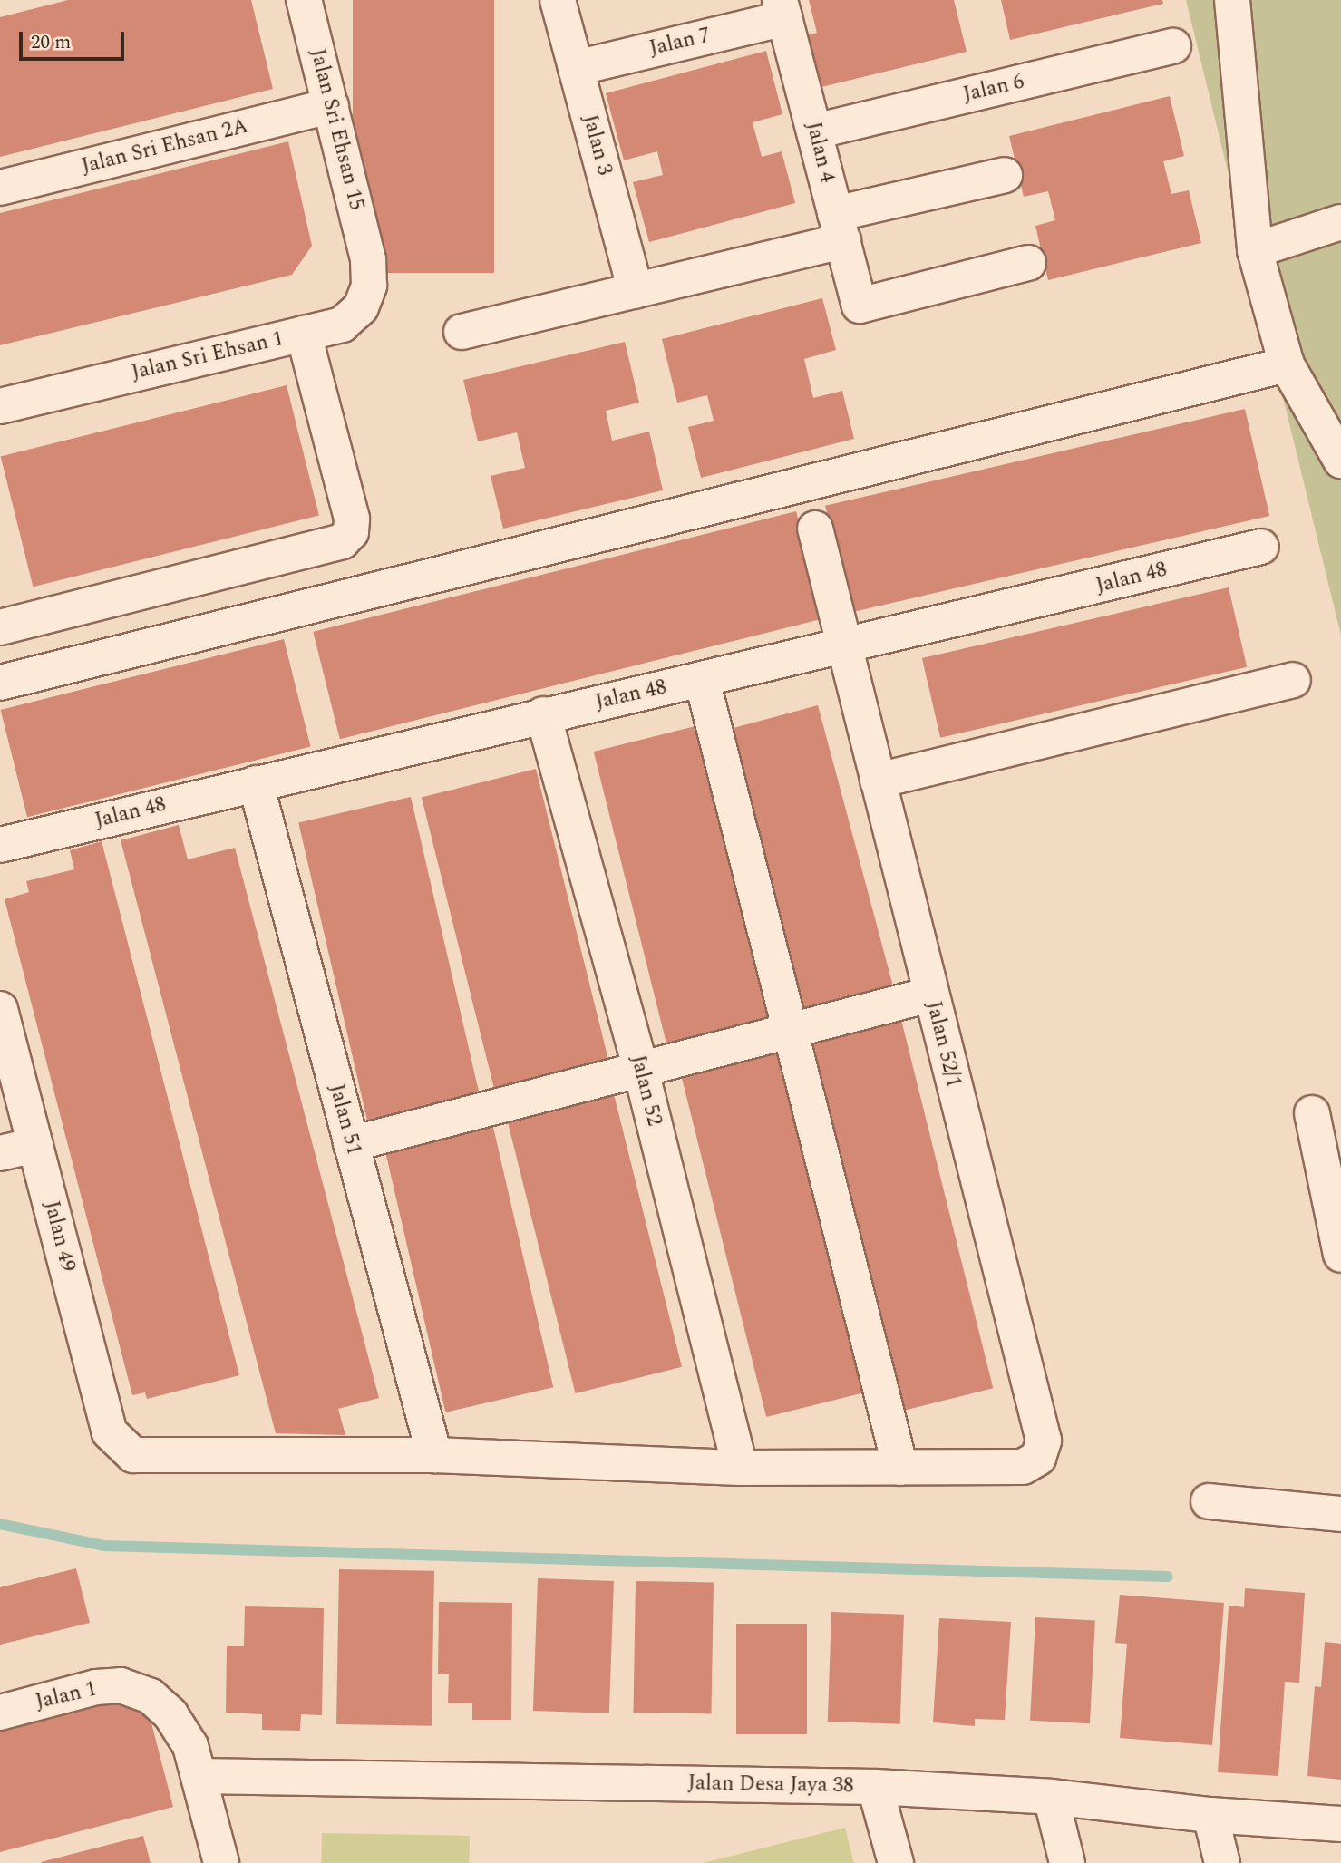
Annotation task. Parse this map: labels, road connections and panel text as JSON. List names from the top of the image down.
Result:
{
  "streets": {
    "street": [
      "Jalan 7",
      "Jalan 6",
      "Jalan Sri Ehsan 15",
      "Jalan 3",
      "Jalan Sri Ehsan 2A",
      "Jalan 4",
      "Jalan Sri Ehsan 1",
      "Jalan 48",
      "Jalan 52/1",
      "Jalan 52",
      "Jalan 51",
      "Jalan 49",
      "Jalan 1",
      "Jalan Desa Jaya 38"
    ]
  },
  "crossings": [
    ["Jalan 7", "Jalan 3"],
    ["Jalan 7", "Jalan 4"],
    ["Jalan 6", "Jalan 4"],
    ["Jalan Sri Ehsan 15", "Jalan Sri Ehsan 2A"],
    ["Jalan Sri Ehsan 15", "Jalan Sri Ehsan 1"],
    ["Jalan 48", "Jalan 52/1"],
    ["Jalan 48", "Jalan 52"],
    ["Jalan 48", "Jalan 51"],
    ["Jalan 51", "Jalan 49"],
    ["Jalan 1", "Jalan Desa Jaya 38"]
  ],
  "scale_bar": "20 m"
}
